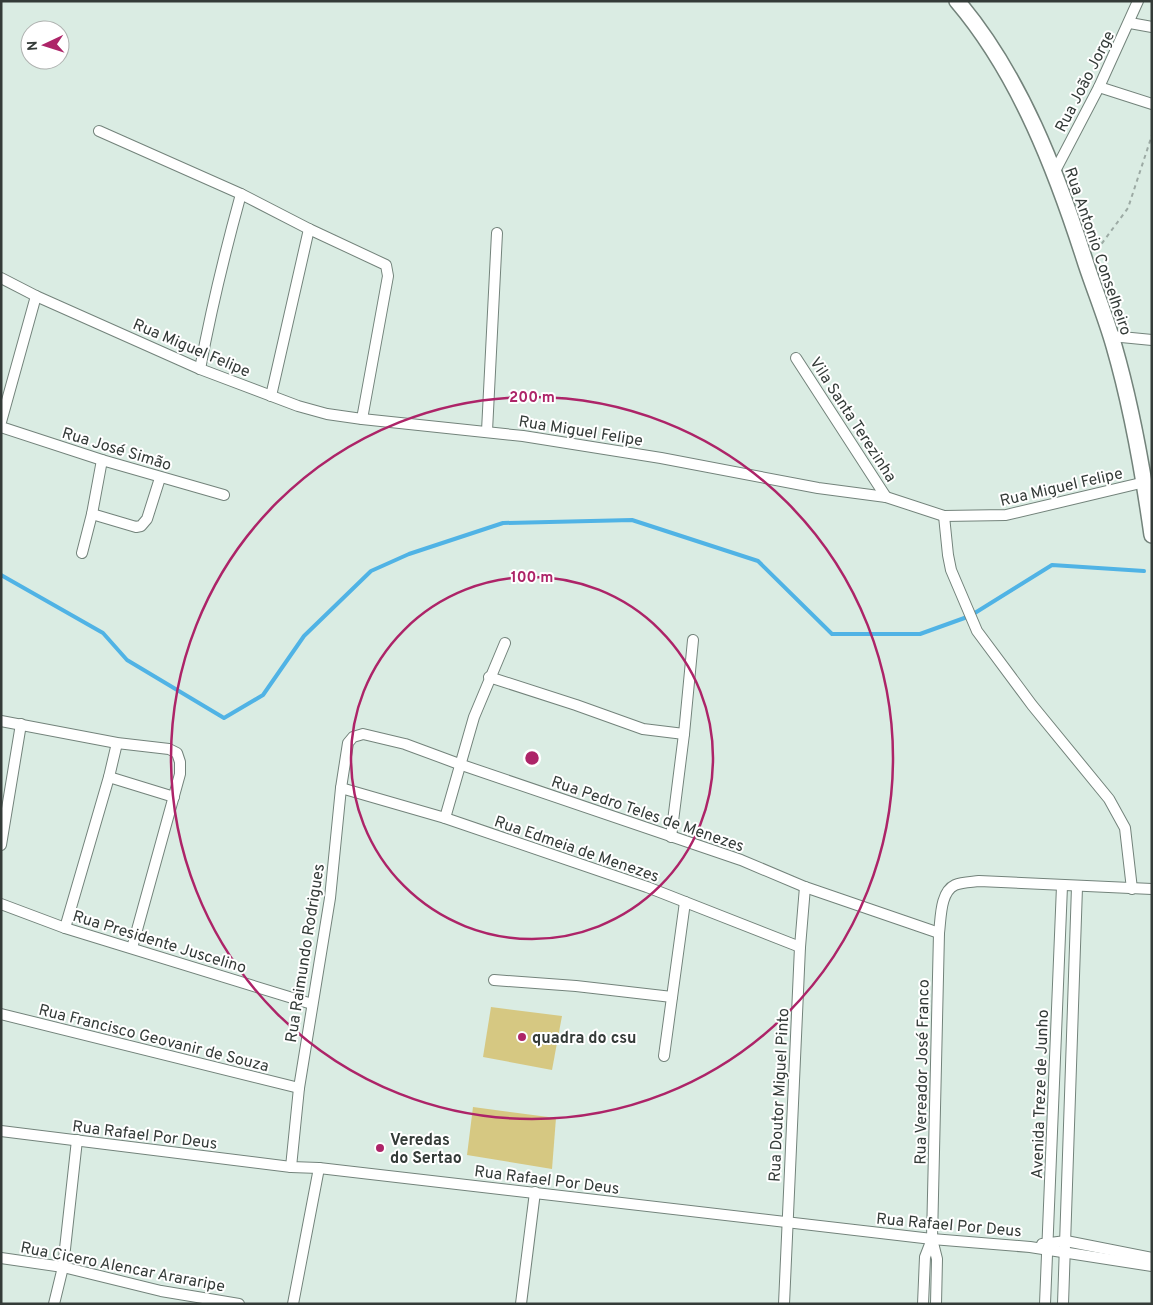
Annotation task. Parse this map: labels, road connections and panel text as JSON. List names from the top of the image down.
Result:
{
  "streets": {
    "street": [
      "Rua João Jorge",
      "Rua Antonio Conselheiro",
      "Rua Miguel Felipe",
      "Vila Santa Terezinha",
      "Rua José Simão",
      "Rua Pedro Teles de Menezes",
      "Rua Edmeia de Menezes",
      "Rua Presidente Juscelino",
      "Rua Raimundo Rodrigues",
      "Rua Francisco Geovanir de Souza",
      "Rua Vereador José Franco",
      "Avenida Treze de Junho",
      "Rua Doutor Miguel Pinto",
      "Rua Rafael Por Deus",
      "Rua Cicero Alencar Arararipe"
    ]
  },
  "crossings": [
    ["Rua João Jorge", "Rua Antonio Conselheiro"],
    ["Rua Antonio Conselheiro", "Rua Miguel Felipe"],
    ["Rua Miguel Felipe", "Vila Santa Terezinha"],
    ["Rua Pedro Teles de Menezes", "Rua Raimundo Rodrigues"],
    ["Rua Pedro Teles de Menezes", "Rua Vereador José Franco"],
    ["Rua Pedro Teles de Menezes", "Rua Doutor Miguel Pinto"],
    ["Rua Edmeia de Menezes", "Rua Raimundo Rodrigues"],
    ["Rua Edmeia de Menezes", "Rua Doutor Miguel Pinto"],
    ["Rua Presidente Juscelino", "Rua Raimundo Rodrigues"],
    ["Rua Raimundo Rodrigues", "Rua Francisco Geovanir de Souza"],
    ["Rua Raimundo Rodrigues", "Rua Rafael Por Deus"],
    ["Rua Vereador José Franco", "Avenida Treze de Junho"],
    ["Rua Vereador José Franco", "Rua Rafael Por Deus"],
    ["Avenida Treze de Junho", "Rua Rafael Por Deus"],
    ["Rua Doutor Miguel Pinto", "Rua Rafael Por Deus"]
  ],
  "places": ["quadra do csu", "Veredas do Sertao"],
  "north": "left",
  "rings": ["200 m", "100 m"]
}
